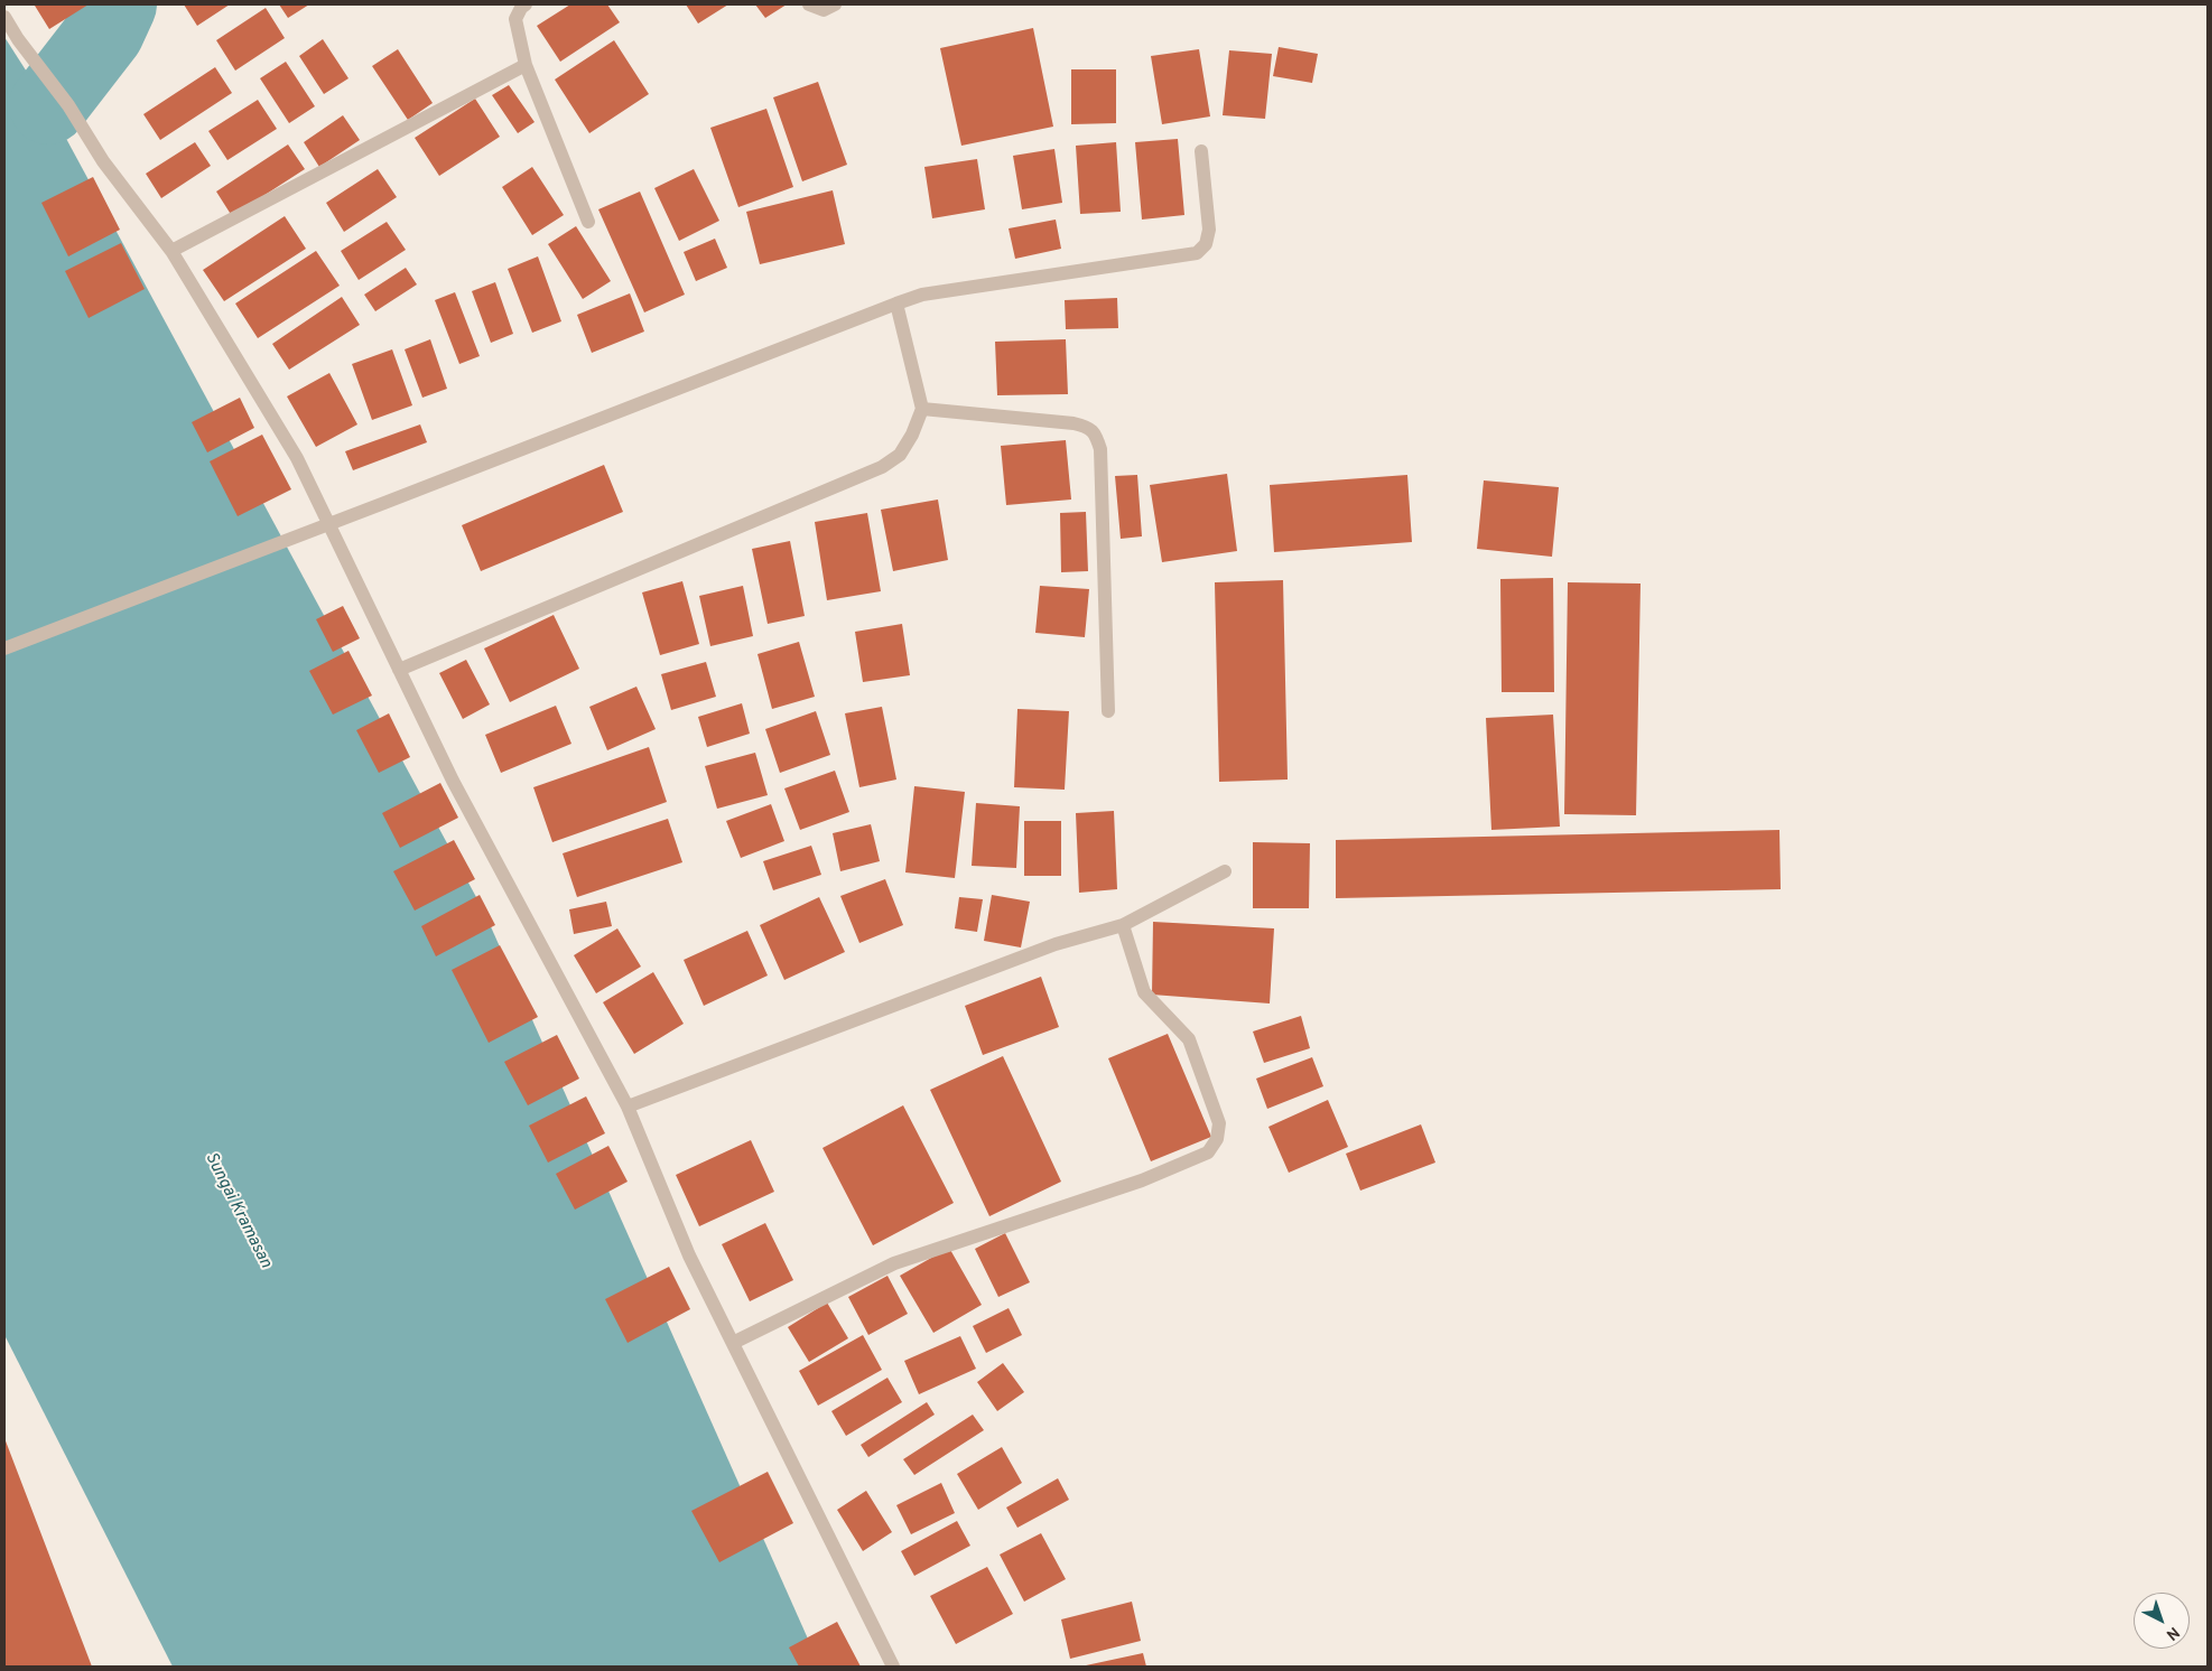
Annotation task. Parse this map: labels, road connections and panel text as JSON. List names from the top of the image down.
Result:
{
  "water": ["Sungai Kramasan"],
  "north": "bottom right"
}
